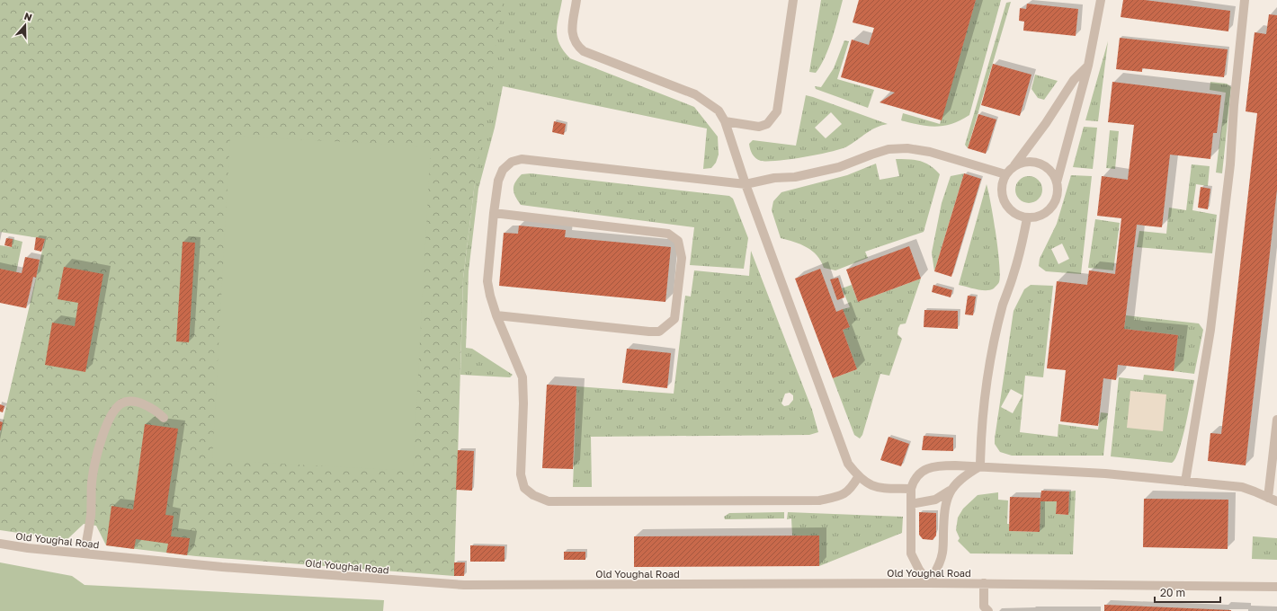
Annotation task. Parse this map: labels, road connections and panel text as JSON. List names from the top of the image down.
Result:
{
  "streets": {
    "street": ["Old Youghal Road"]
  },
  "scale_bar": "20 m",
  "north": "top"
}
